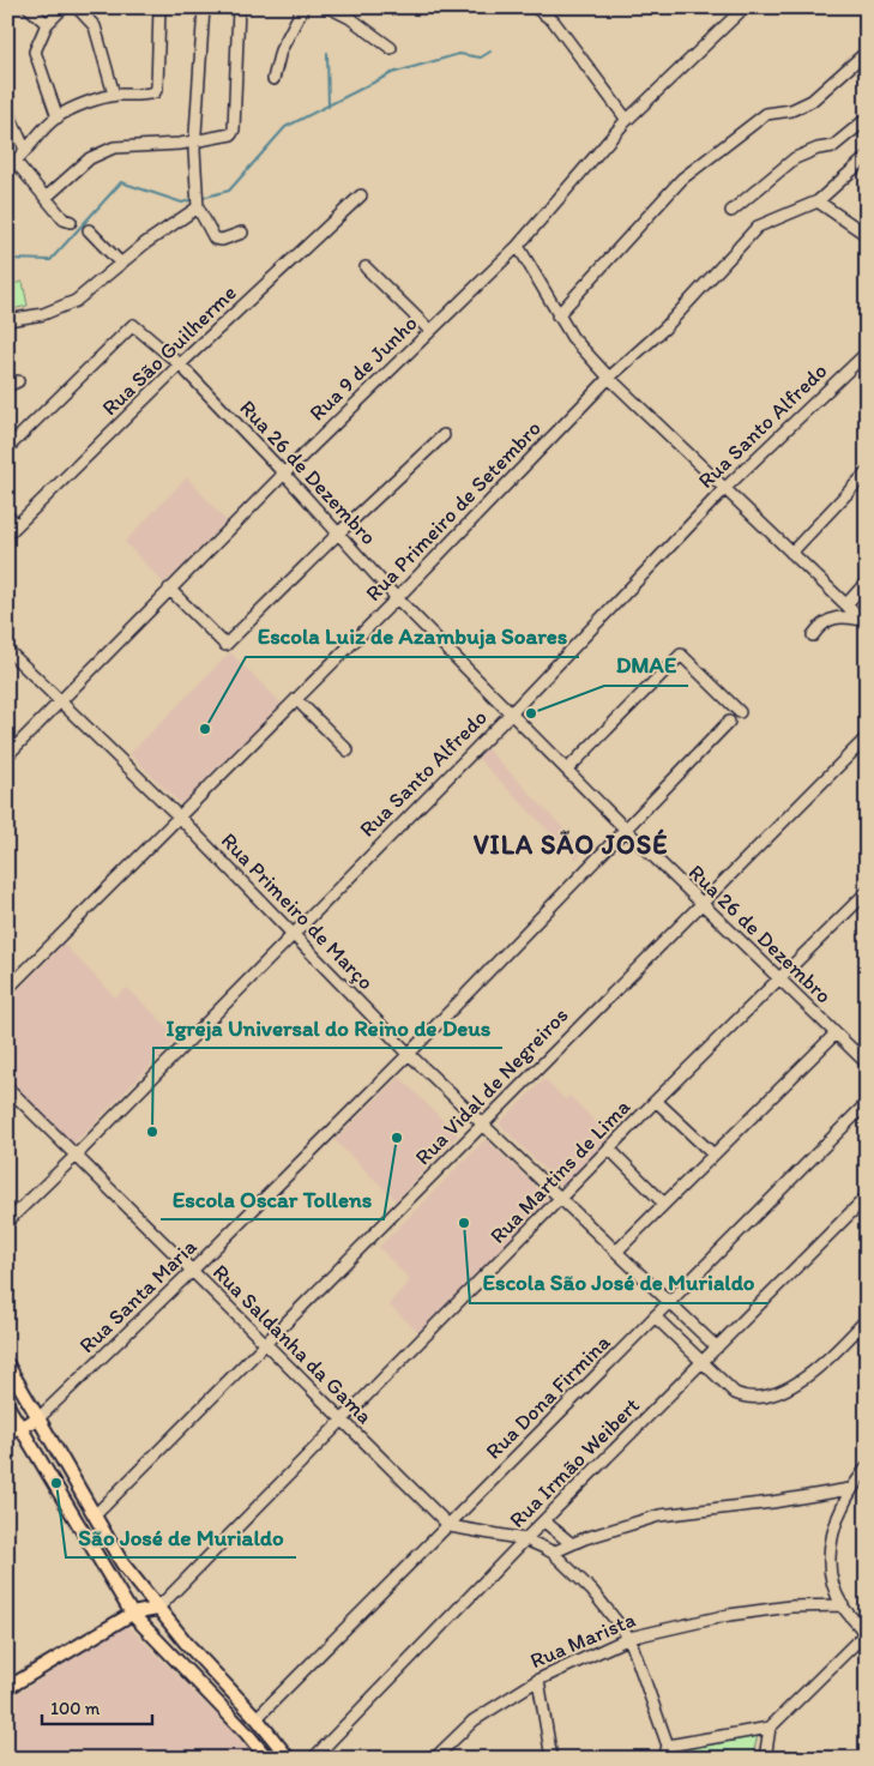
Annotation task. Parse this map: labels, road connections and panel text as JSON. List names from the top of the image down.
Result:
{
  "streets": {
    "main road": ["Rua Santa Maria"],
    "street": [
      "Rua São Guilherme",
      "Rua 9 de Junho",
      "Rua Santo Alfredo",
      "Rua 26 de Dezembro",
      "Rua Primeiro de Setembro",
      "Rua Primeiro de Março",
      "Rua Vidal de Negreiros",
      "Rua Martins de Lima",
      "Rua Saldanha da Gama",
      "Rua Dona Firmina",
      "Rua Irmão Weibert",
      "Rua Marista"
    ]
  },
  "crossings": [
    ["Rua São Guilherme", "Rua 26 de Dezembro"],
    ["Rua 9 de Junho", "Rua 26 de Dezembro"],
    ["Rua 9 de Junho", "Rua Primeiro de Março"],
    ["Rua Santo Alfredo", "Rua 26 de Dezembro"],
    ["Rua Santo Alfredo", "Rua Primeiro de Março"],
    ["Rua Santo Alfredo", "Rua Saldanha da Gama"],
    ["Rua 26 de Dezembro", "Rua Primeiro de Setembro"],
    ["Rua 26 de Dezembro", "Rua Vidal de Negreiros"],
    ["Rua 26 de Dezembro", "Rua Martins de Lima"],
    ["Rua 26 de Dezembro", "Rua Santa Maria"],
    ["Rua Primeiro de Setembro", "Rua Primeiro de Março"],
    ["Rua Primeiro de Março", "Rua Vidal de Negreiros"],
    ["Rua Primeiro de Março", "Rua Martins de Lima"],
    ["Rua Primeiro de Março", "Rua Santa Maria"],
    ["Rua Primeiro de Março", "Rua Dona Firmina"],
    ["Rua Primeiro de Março", "Rua Irmão Weibert"],
    ["Rua Vidal de Negreiros", "Rua Saldanha da Gama"],
    ["Rua Martins de Lima", "Rua Saldanha da Gama"],
    ["Rua Santa Maria", "Rua Saldanha da Gama"],
    ["Rua Saldanha da Gama", "Rua Dona Firmina"]
  ],
  "districts": ["VILA SÃO JOSÉ"],
  "places": [
    "DMAE",
    "Escola Luiz de Azambuja Soares",
    "Igreja Universal do Reino de Deus",
    "Escola Oscar Tollens",
    "Escola São José de Murialdo",
    "São José de Murialdo"
  ],
  "scale_bar": "100 m"
}
